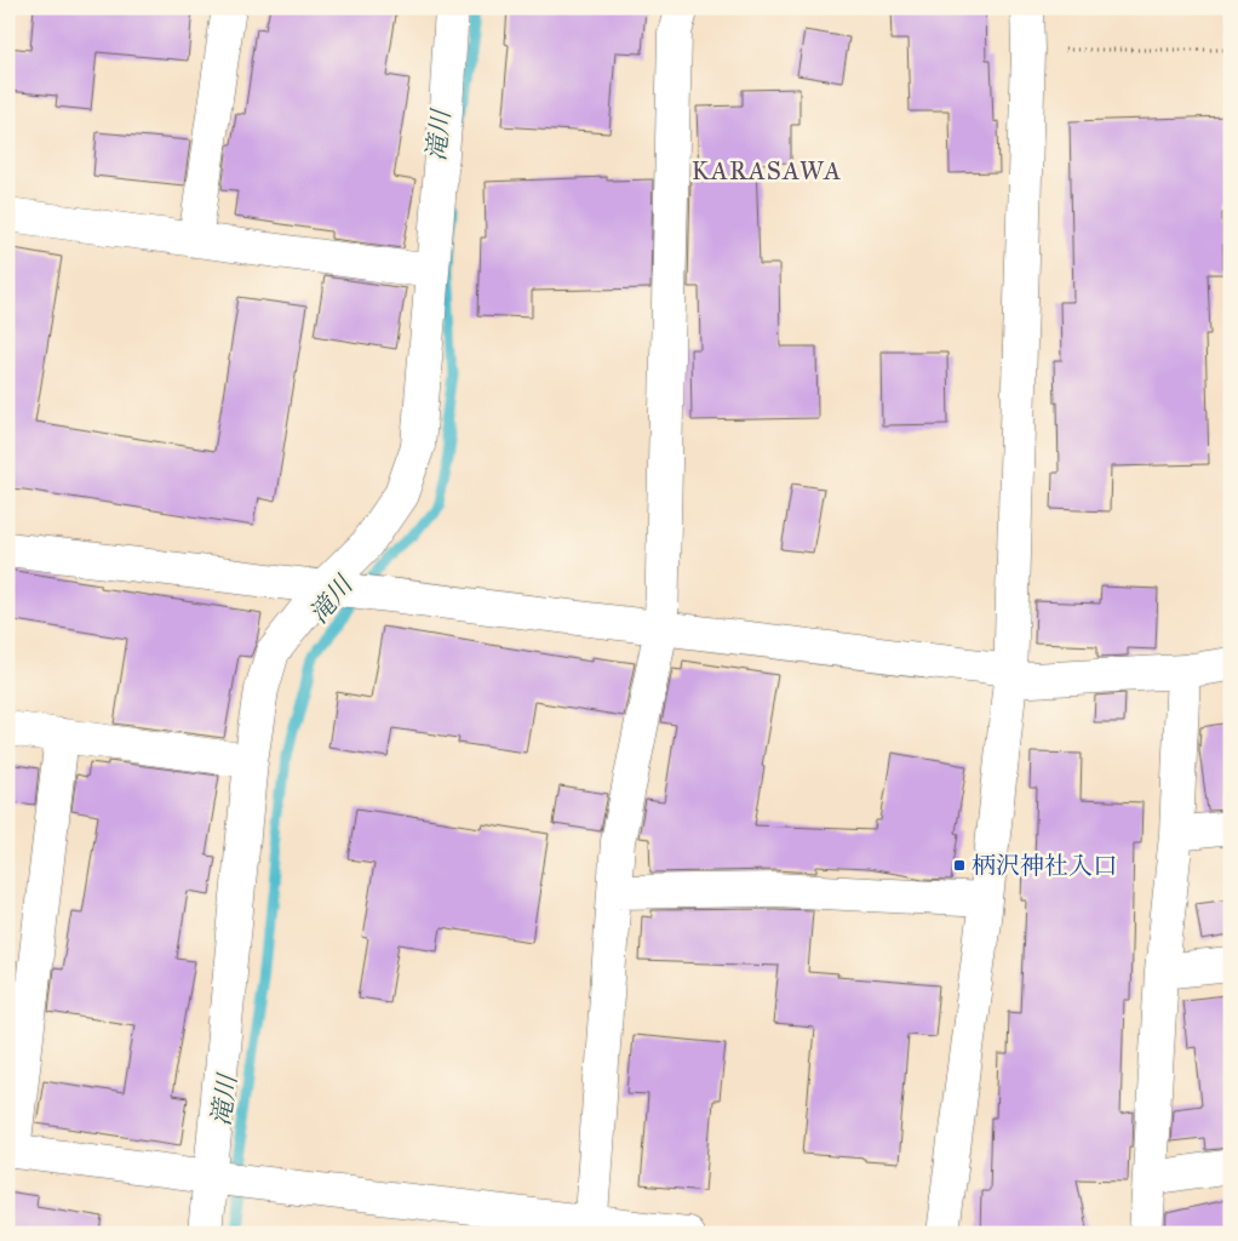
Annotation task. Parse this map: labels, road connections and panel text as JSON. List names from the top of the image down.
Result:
{
  "districts": ["KARASAWA"],
  "water": ["滝川"],
  "places": {
    "transit": ["柄沢神社入口"]
  }
}
